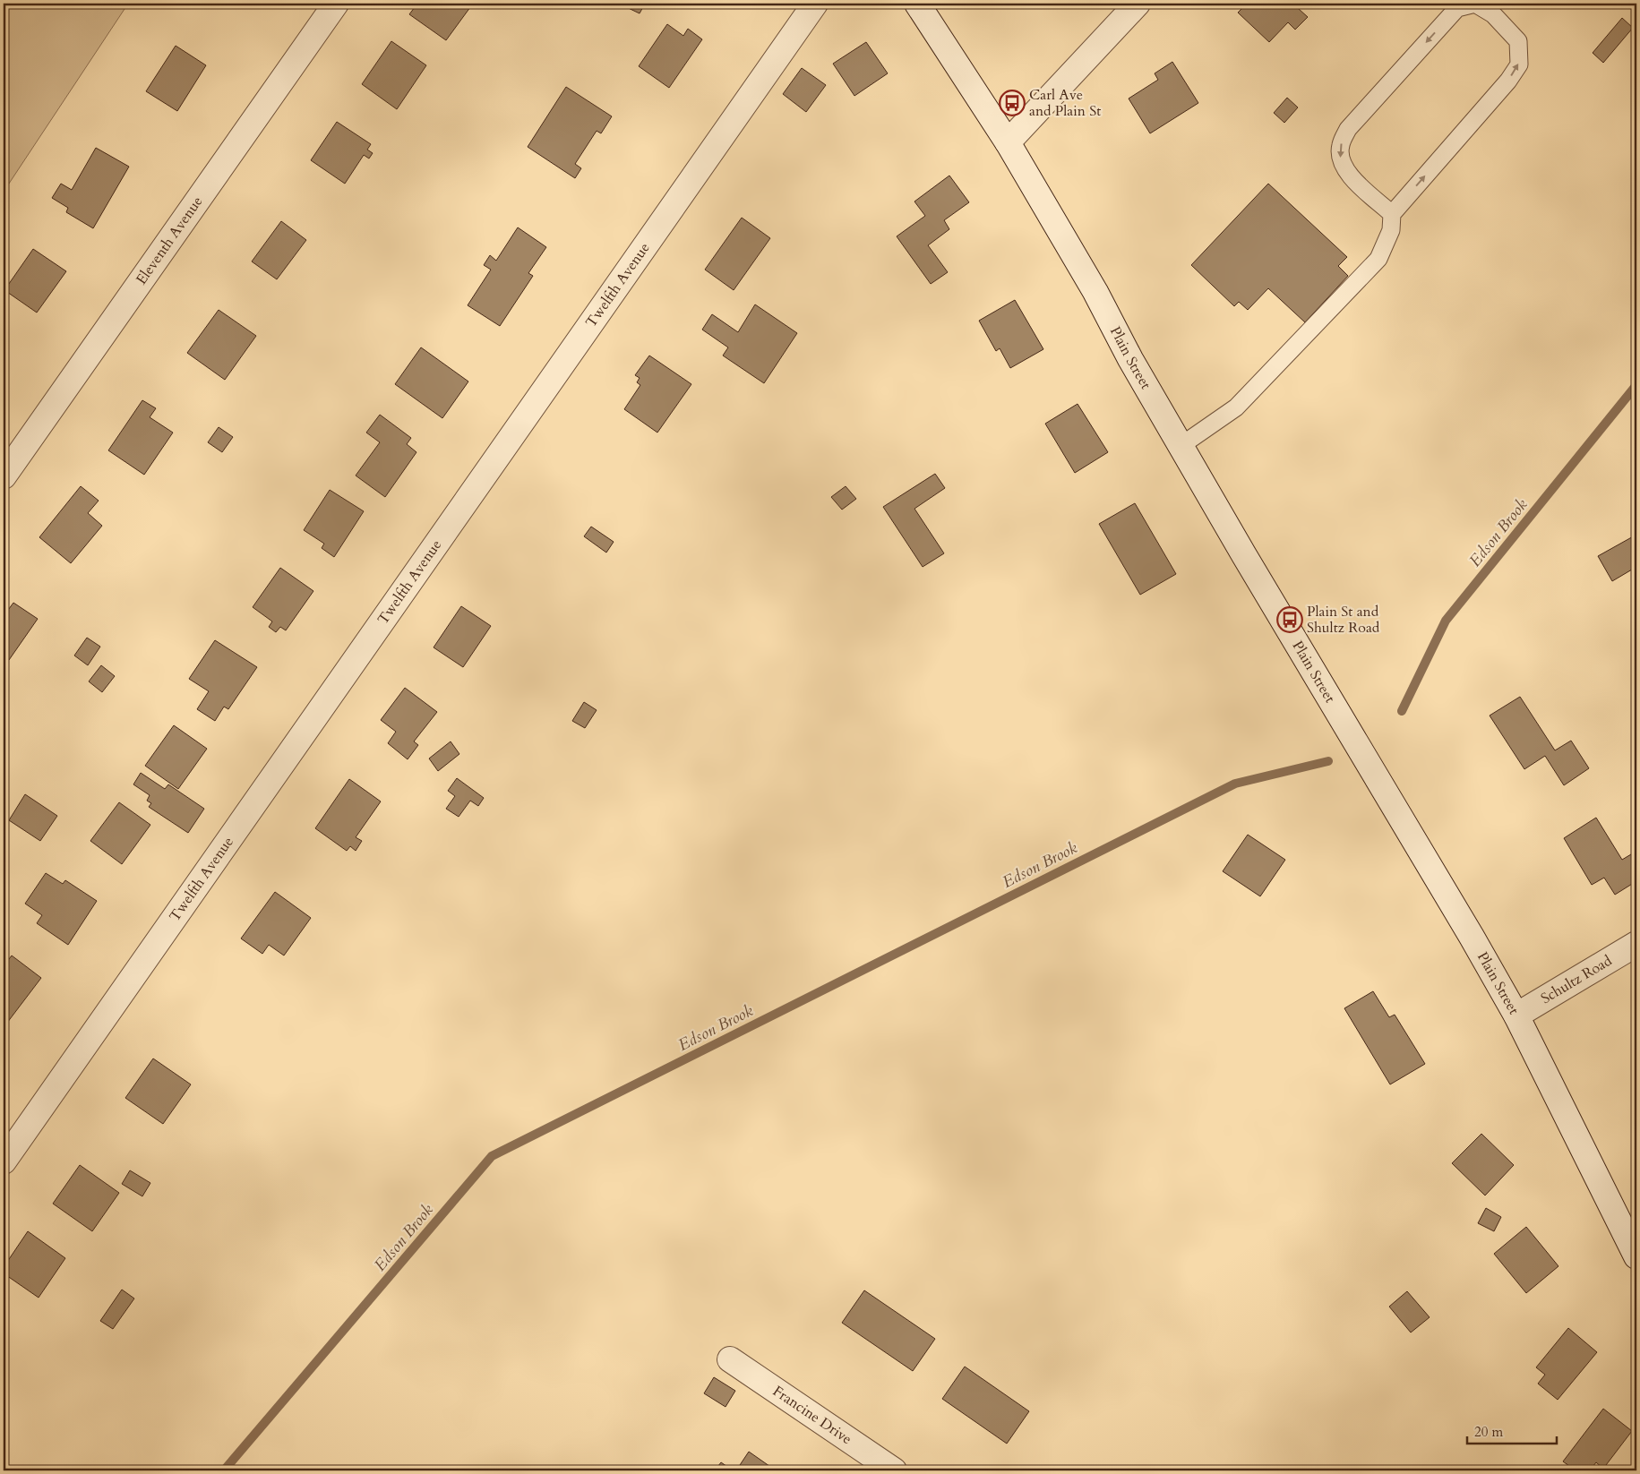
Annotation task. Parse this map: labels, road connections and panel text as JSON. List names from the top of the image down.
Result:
{
  "streets": {
    "street": [
      "Eleventh Avenue",
      "Twelfth Avenue",
      "Plain Street",
      "Schultz Road",
      "Francine Drive"
    ]
  },
  "crossings": [
    ["Plain Street", "Schultz Road"]
  ],
  "water": ["Edson Brook"],
  "places": {
    "bus stop": ["Carl Ave and Plain St", "Plain St and Shultz Road"]
  },
  "scale_bar": "20 m"
}
